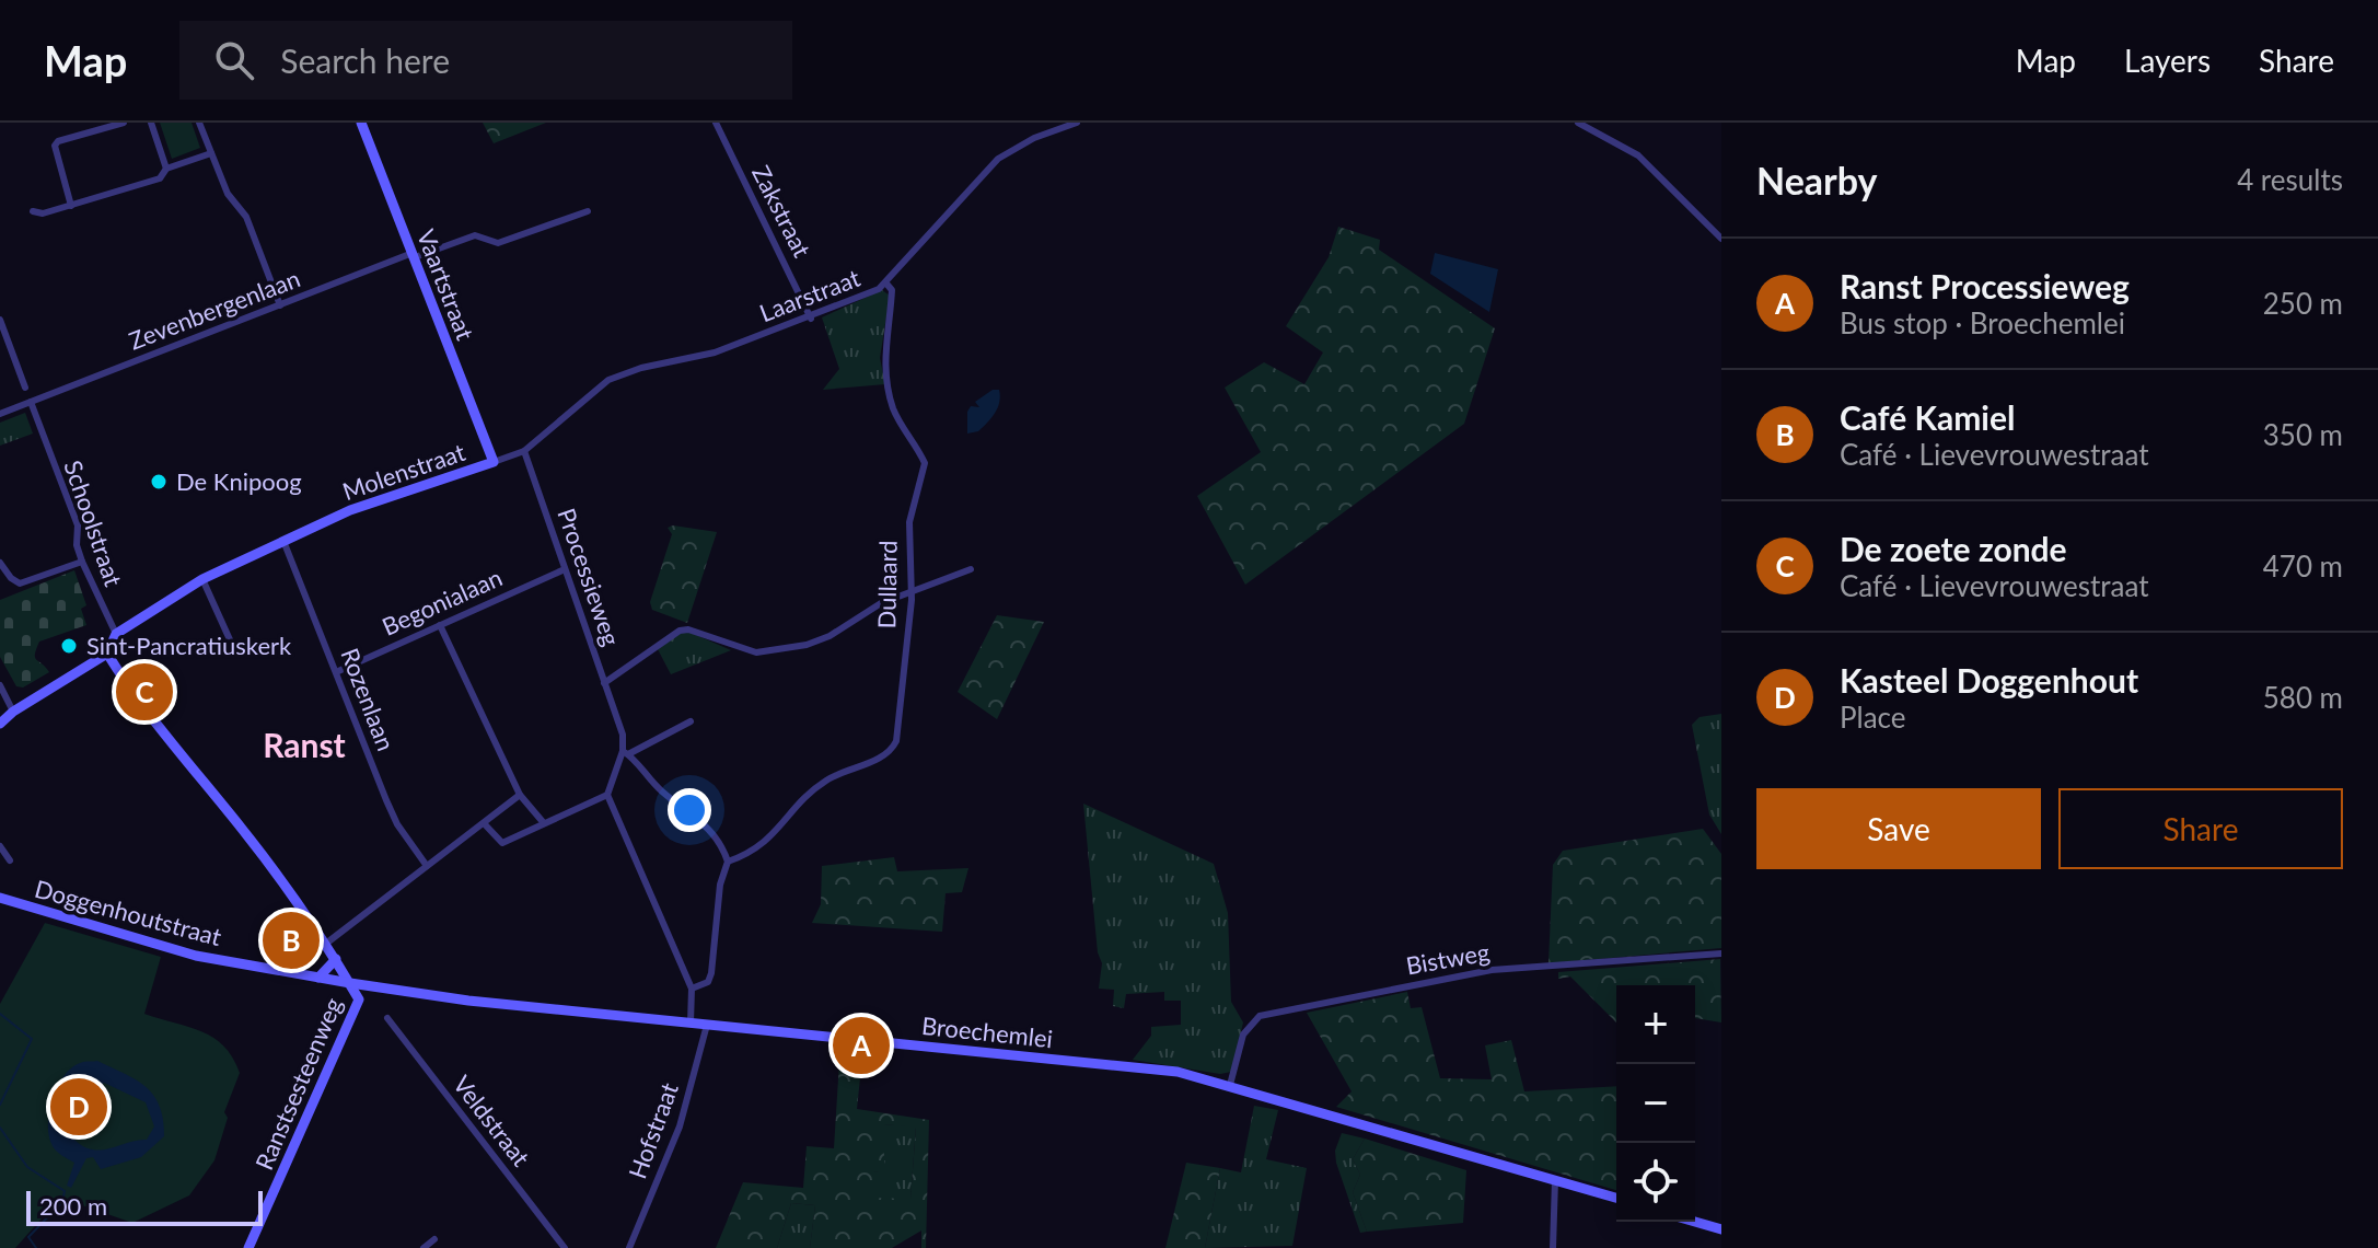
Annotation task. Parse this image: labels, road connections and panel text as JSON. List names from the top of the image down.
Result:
{
  "streets": {
    "main road": [
      "Vaartstraat",
      "Molenstraat",
      "Doggenhoutstraat",
      "Broechemlei",
      "Ranstsesteenweg"
    ],
    "street": [
      "Zakstraat",
      "Laarstraat",
      "Zevenbergenlaan",
      "Schoolstraat",
      "Processieweg",
      "Dullaard",
      "Begonialaan",
      "Rozenlaan",
      "Bistweg",
      "Veldstraat",
      "Hofstraat"
    ]
  },
  "crossings": [
    ["Zakstraat", "Laarstraat"],
    ["Vaartstraat", "Zevenbergenlaan"],
    ["Vaartstraat", "Molenstraat"],
    ["Laarstraat", "Molenstraat"],
    ["Laarstraat", "Processieweg"],
    ["Laarstraat", "Dullaard"],
    ["Zevenbergenlaan", "Schoolstraat"],
    ["Molenstraat", "Schoolstraat"],
    ["Molenstraat", "Processieweg"],
    ["Molenstraat", "Rozenlaan"],
    ["Processieweg", "Begonialaan"],
    ["Begonialaan", "Rozenlaan"],
    ["Doggenhoutstraat", "Broechemlei"],
    ["Doggenhoutstraat", "Ranstsesteenweg"],
    ["Bistweg", "Broechemlei"],
    ["Broechemlei", "Ranstsesteenweg"],
    ["Broechemlei", "Hofstraat"]
  ],
  "districts": ["Ranst"],
  "places": ["De Knipoog", "Sint-Pancratiuskerk"],
  "scale_bar": "200 m",
  "page": {
    "header": "Map",
    "search": "Search here",
    "nav": ["Map", "Layers", "Share"],
    "heading": ["Nearby", "4 results"],
    "list": [
      {
        "mark": "A",
        "name": "Ranst Processieweg",
        "note": "Bus stop · Broechemlei",
        "value": "250 m"
      },
      {
        "mark": "B",
        "name": "Café Kamiel",
        "note": "Café · Lievevrouwestraat",
        "value": "350 m"
      },
      {
        "mark": "C",
        "name": "De zoete zonde",
        "note": "Café · Lievevrouwestraat",
        "value": "470 m"
      },
      {
        "mark": "D",
        "name": "Kasteel Doggenhout",
        "note": "Place",
        "value": "580 m"
      }
    ],
    "pins": [
      "C",
      "B",
      "A",
      "D"
    ],
    "buttons": ["Save", "Share"],
    "map_buttons": ["+", "−"],
    "scale": "200 m"
  }
}
